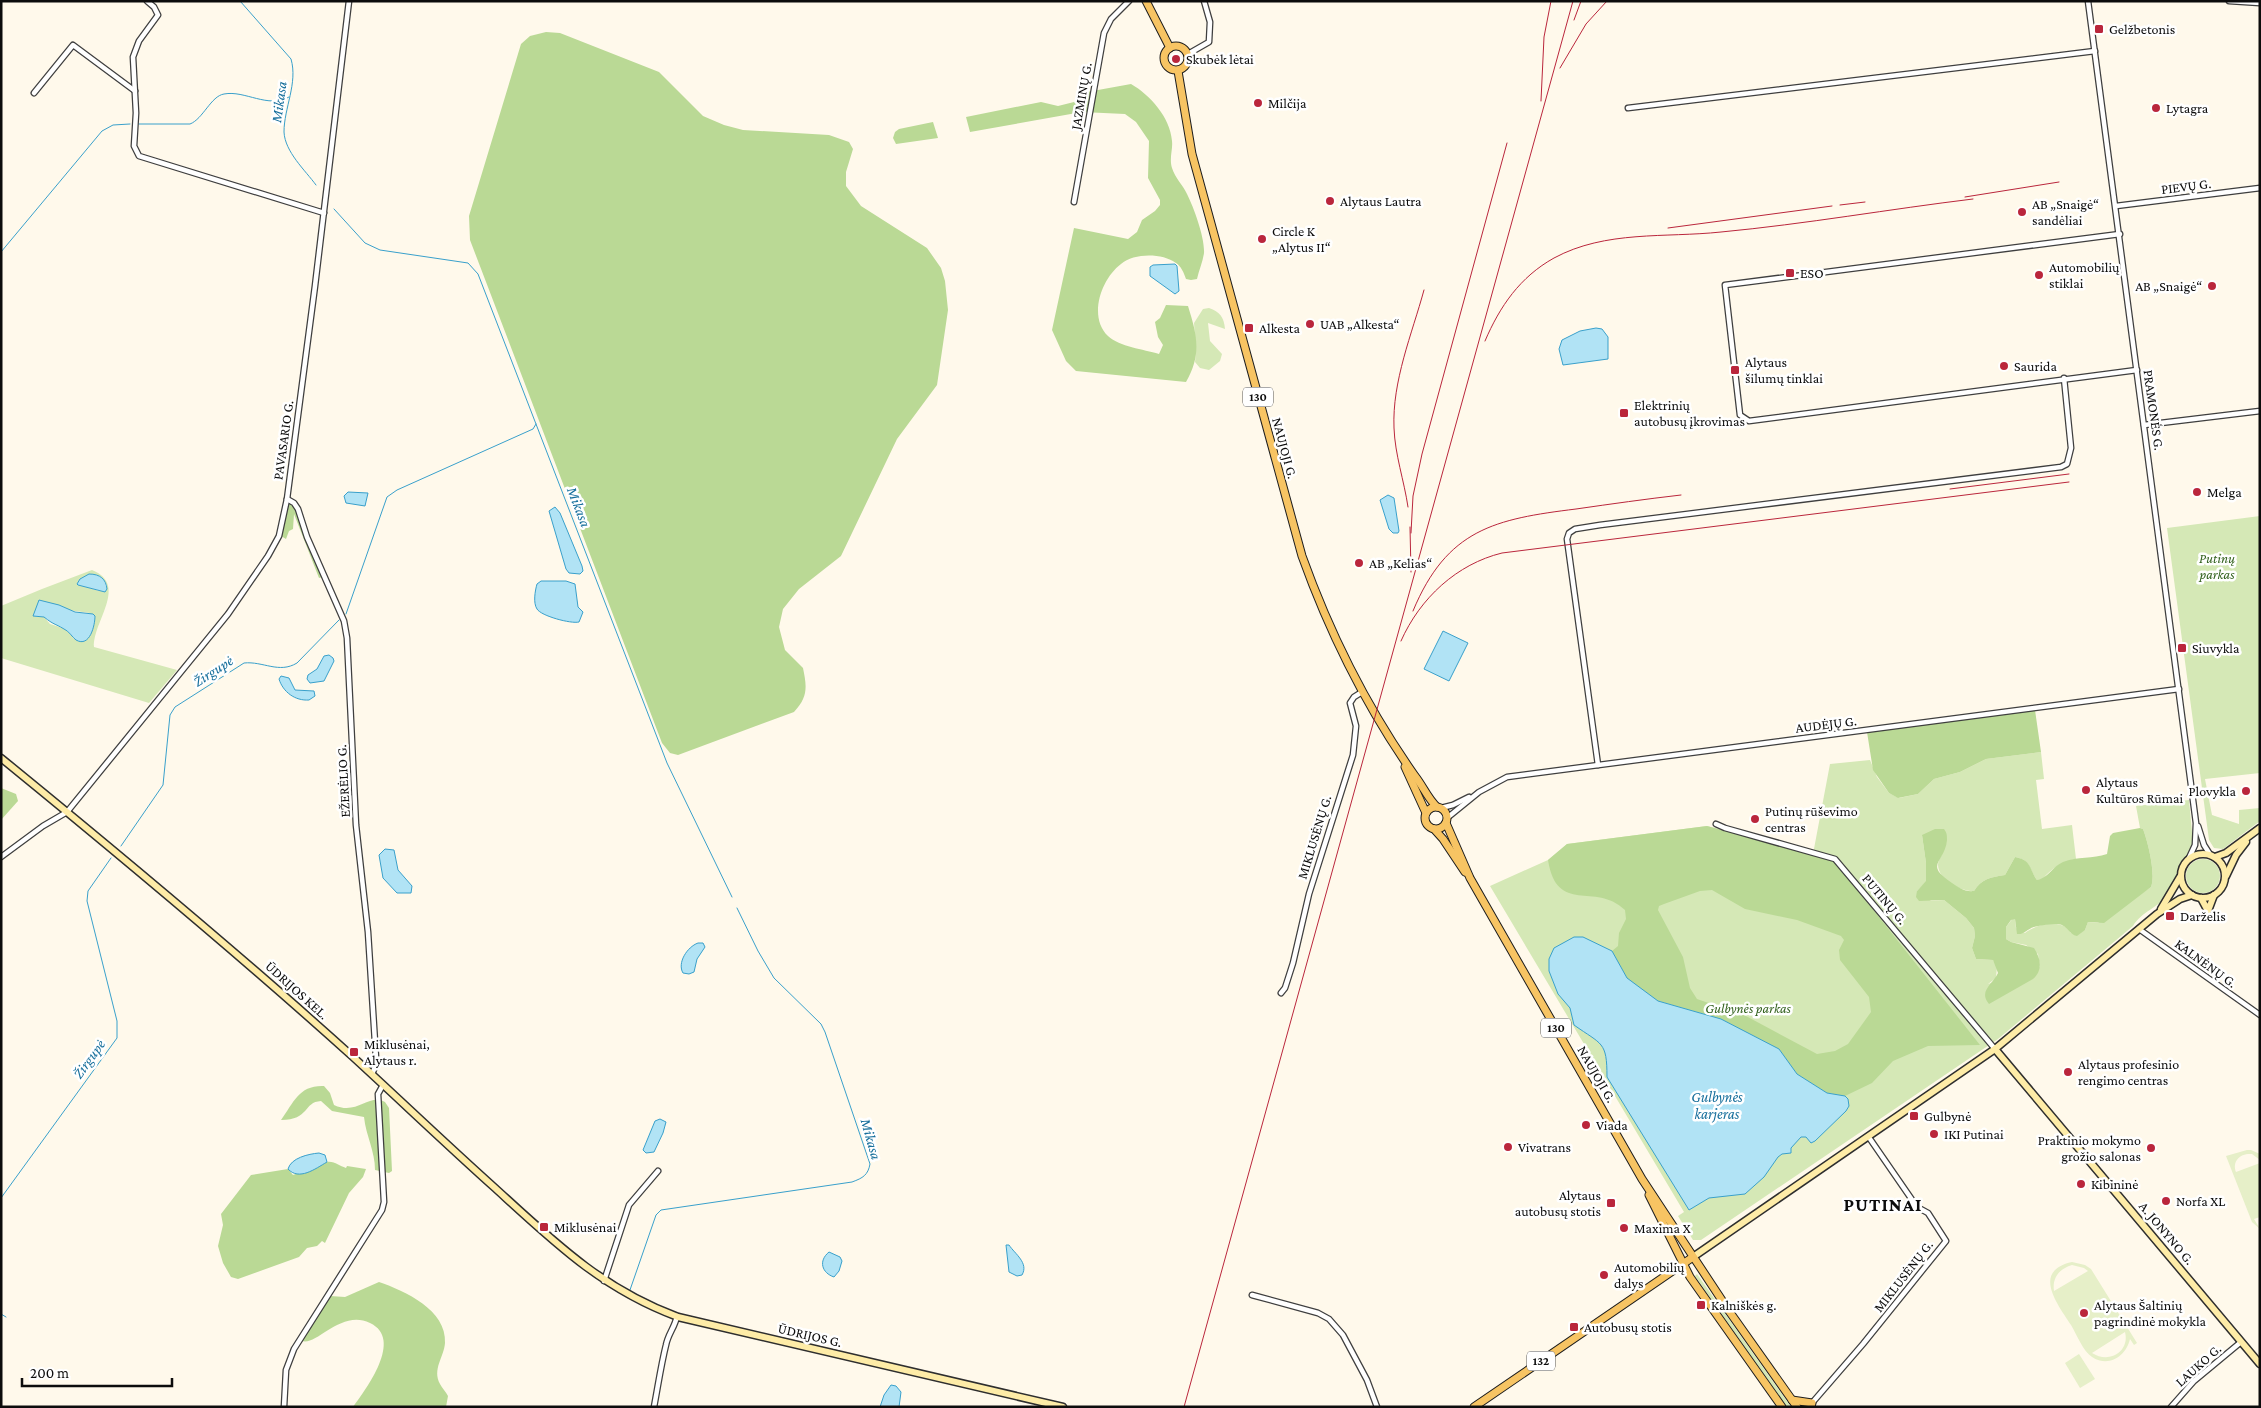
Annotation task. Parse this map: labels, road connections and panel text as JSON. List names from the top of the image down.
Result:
{
  "streets": {
    "main road": [
      "130",
      "NAUJOJI G.",
      "ŪDRIJOS KEL.",
      "A. JONYNO G.",
      "ŪDRIJOS G.",
      "132"
    ],
    "street": [
      "JAZMINŲ G.",
      "PIEVŲ G.",
      "PRAMONĖS G.",
      "PAVASARIO G.",
      "AUDĖJŲ G.",
      "EŽERĖLIO G.",
      "MIKLUSĖNŲ G.",
      "PUTINŲ G.",
      "KALNĖNŲ G.",
      "LAUKO G."
    ]
  },
  "crossings": [
    ["PIEVŲ G.", "PRAMONĖS G."],
    ["130", "NAUJOJI G."],
    ["130", "AUDĖJŲ G."],
    ["PRAMONĖS G.", "AUDĖJŲ G."],
    ["PAVASARIO G.", "EŽERĖLIO G."],
    ["PAVASARIO G.", "ŪDRIJOS KEL."],
    ["NAUJOJI G.", "AUDĖJŲ G."],
    ["NAUJOJI G.", "MIKLUSĖNŲ G."],
    ["NAUJOJI G.", "132"],
    ["EŽERĖLIO G.", "ŪDRIJOS KEL."],
    ["PUTINŲ G.", "A. JONYNO G."],
    ["ŪDRIJOS KEL.", "ŪDRIJOS G."],
    ["A. JONYNO G.", "LAUKO G."]
  ],
  "districts": ["PUTINAI"],
  "water": ["Mikasa", "Žirgupė", "Gulbynės karjeras"],
  "parks": ["Putinų parkas", "Gulbynės parkas"],
  "places": {
    "transit": [
      "Gelžbetonis",
      "ESO",
      "Alkesta",
      "Alytaus šilumų tinklai",
      "Elektrinių autobusų įkrovimas",
      "Siuvykla",
      "Darželis",
      "Miklusėnai, Alytaus r.",
      "Gulbynė",
      "Alytaus autobusų stotis",
      "Miklusėnai",
      "Kalniškės g.",
      "Autobusų stotis"
    ],
    "other": [
      "Skubėk lėtai",
      "Milčija",
      "Lytagra",
      "Alytaus Lautra",
      "AB „Snaigė“ sandėliai",
      "Circle K „Alytus II“",
      "Automobilių stiklai",
      "AB „Snaigė“",
      "UAB „Alkesta“",
      "Saurida",
      "Melga",
      "AB „Kelias“",
      "Alytaus Kultūros Rūmai",
      "Plovykla",
      "Putinų rūševimo centras",
      "Alytaus profesinio rengimo centras",
      "Viada",
      "IKI Putinai",
      "Vivatrans",
      "Praktinio mokymo grožio salonas",
      "Kibininė",
      "Norfa XL",
      "Maxima X",
      "Automobilių dalys",
      "Alytaus Šaltinių pagrindinė mokykla"
    ]
  },
  "scale_bar": "200 m"
}
